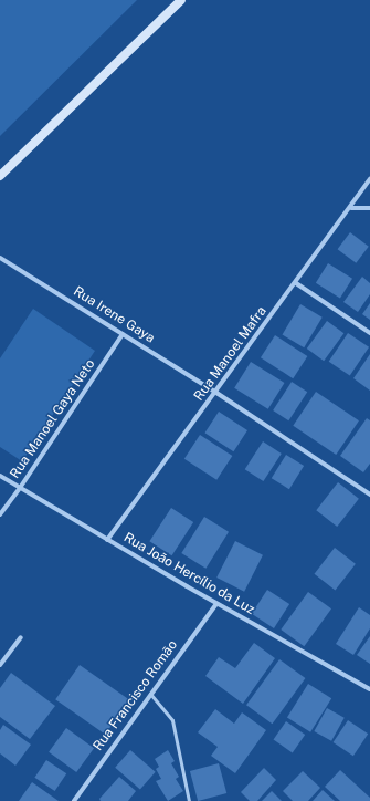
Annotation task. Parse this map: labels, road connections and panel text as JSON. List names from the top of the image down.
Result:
{
  "streets": {
    "street": [
      "Rua Irene Gaya",
      "Rua Manoel Mafra",
      "Rua Manoel Gaya Neto",
      "Rua João Hercílio da Luz",
      "Rua Francisco Romão"
    ]
  },
  "crossings": [
    ["Rua Irene Gaya", "Rua Manoel Mafra"],
    ["Rua Irene Gaya", "Rua Manoel Gaya Neto"],
    ["Rua Manoel Mafra", "Rua João Hercílio da Luz"],
    ["Rua Manoel Gaya Neto", "Rua João Hercílio da Luz"],
    ["Rua João Hercílio da Luz", "Rua Francisco Romão"]
  ]
}
